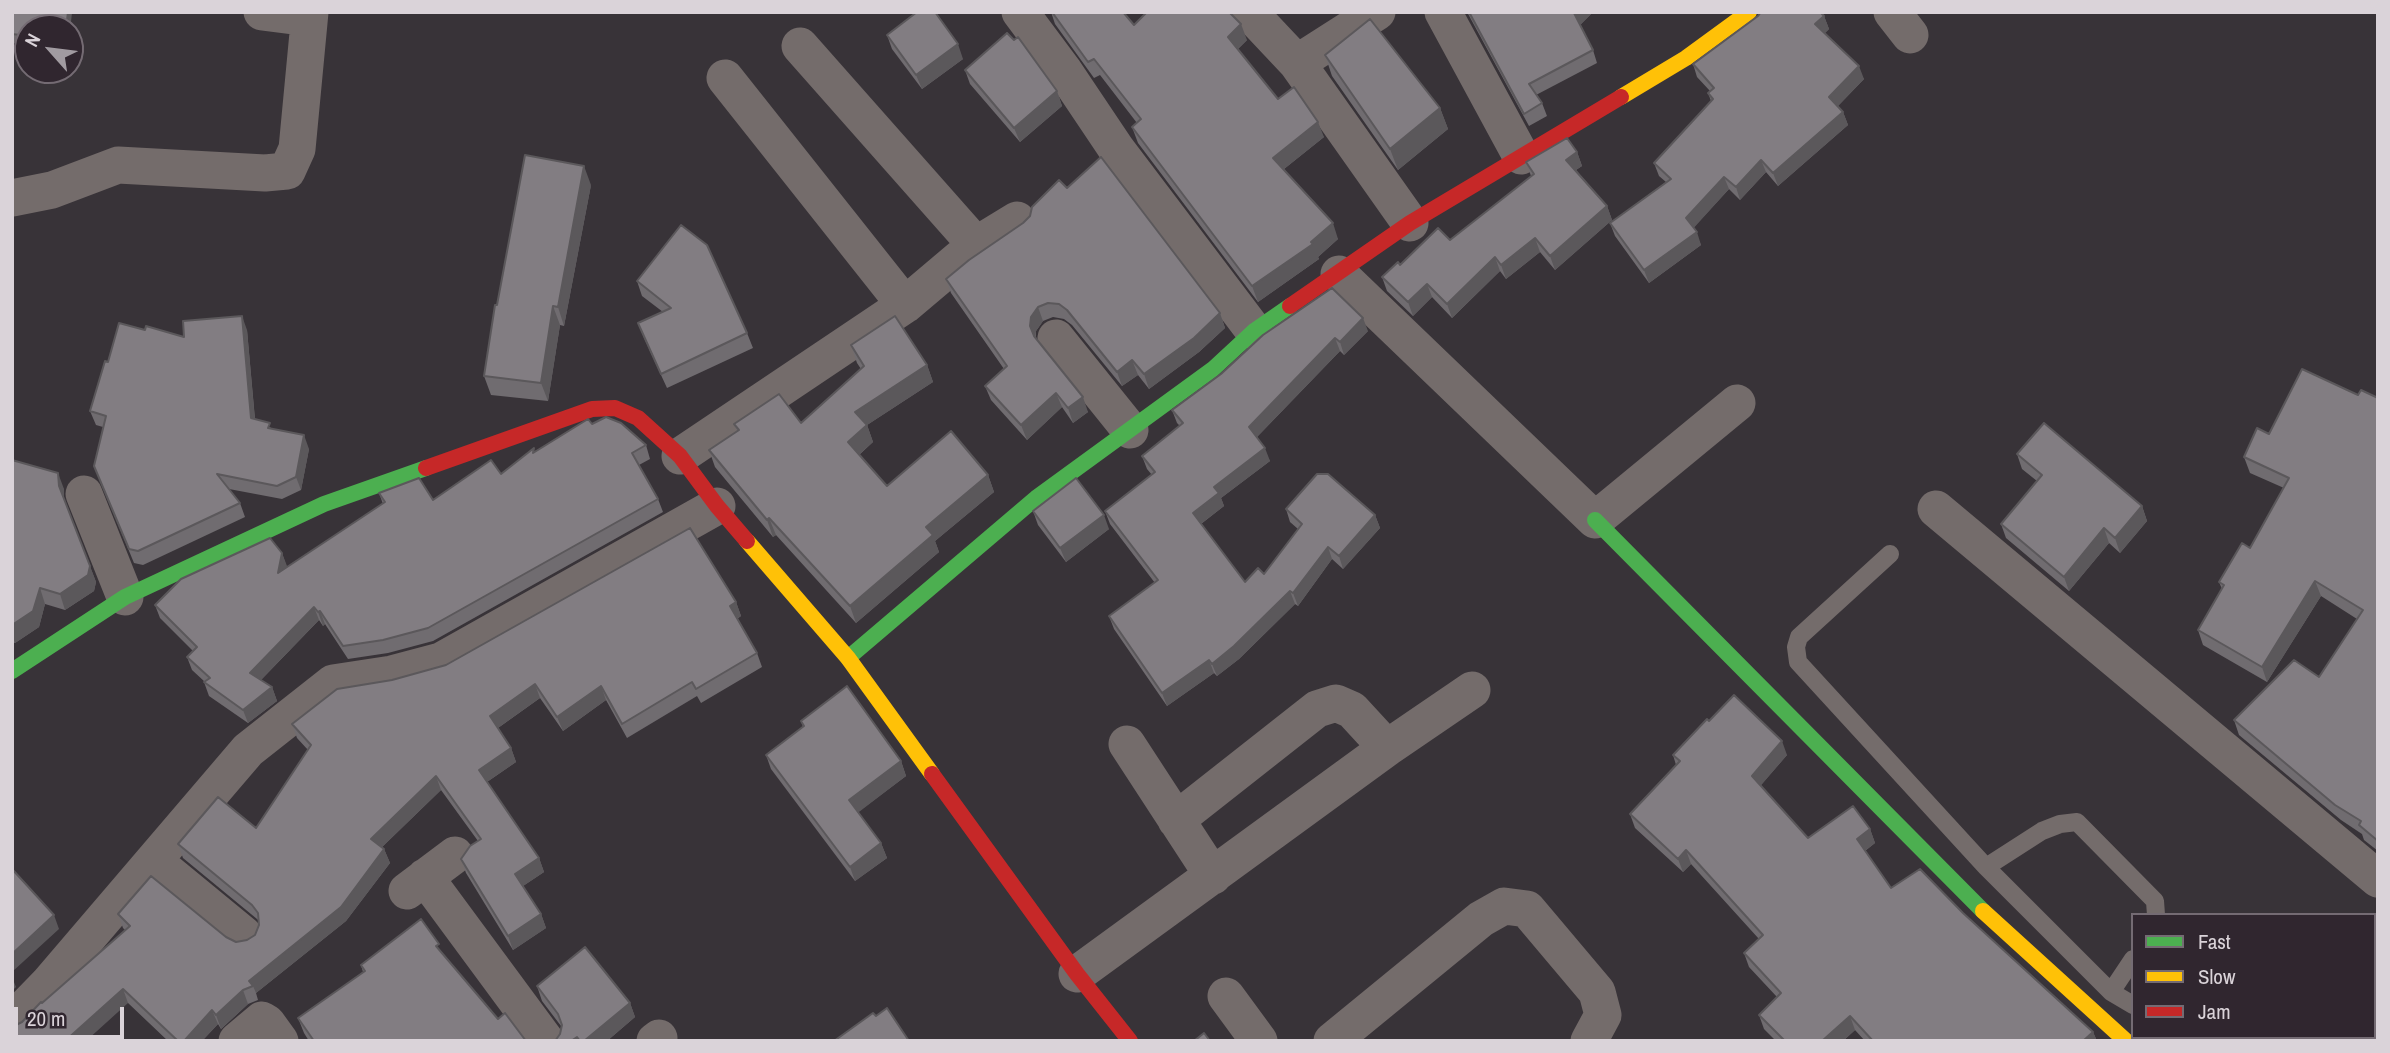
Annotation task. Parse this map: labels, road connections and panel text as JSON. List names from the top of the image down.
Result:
{
  "legend": ["Fast", "Slow", "Jam"],
  "scale_bar": "20 m",
  "north": "top left"
}
